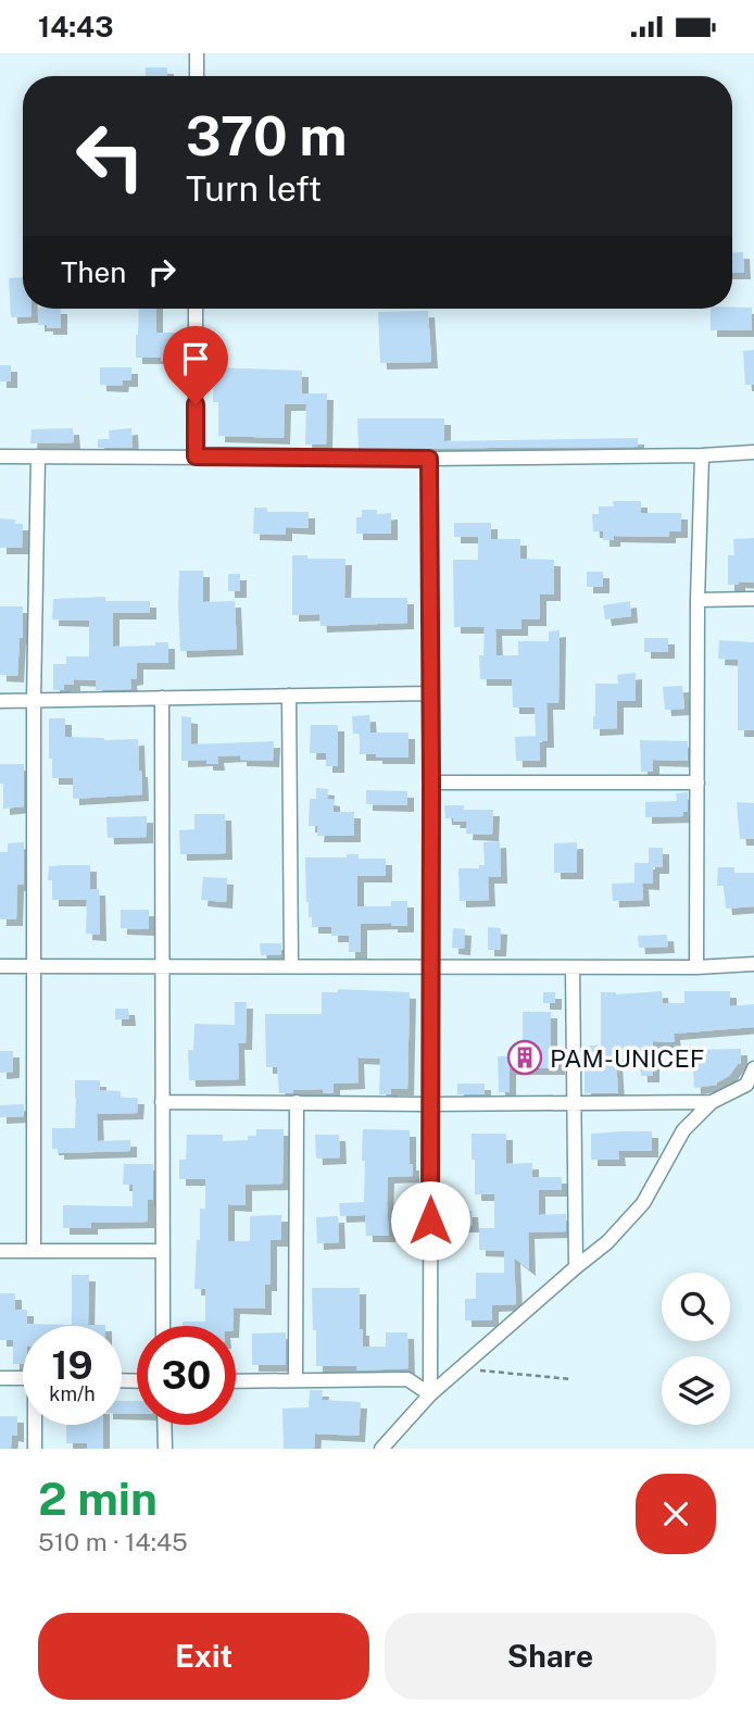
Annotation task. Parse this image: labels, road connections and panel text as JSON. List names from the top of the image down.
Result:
{
  "places": {
    "building": ["PAM-UNICEF"]
  },
  "page": {
    "status": "14:43",
    "turn": ["370 m", "Turn left"],
    "then": "Then",
    "speed": "19 km/h",
    "limit": "30",
    "heading": ["2 min", "510 m · 14:45"],
    "buttons": ["Exit", "Share"]
  }
}
